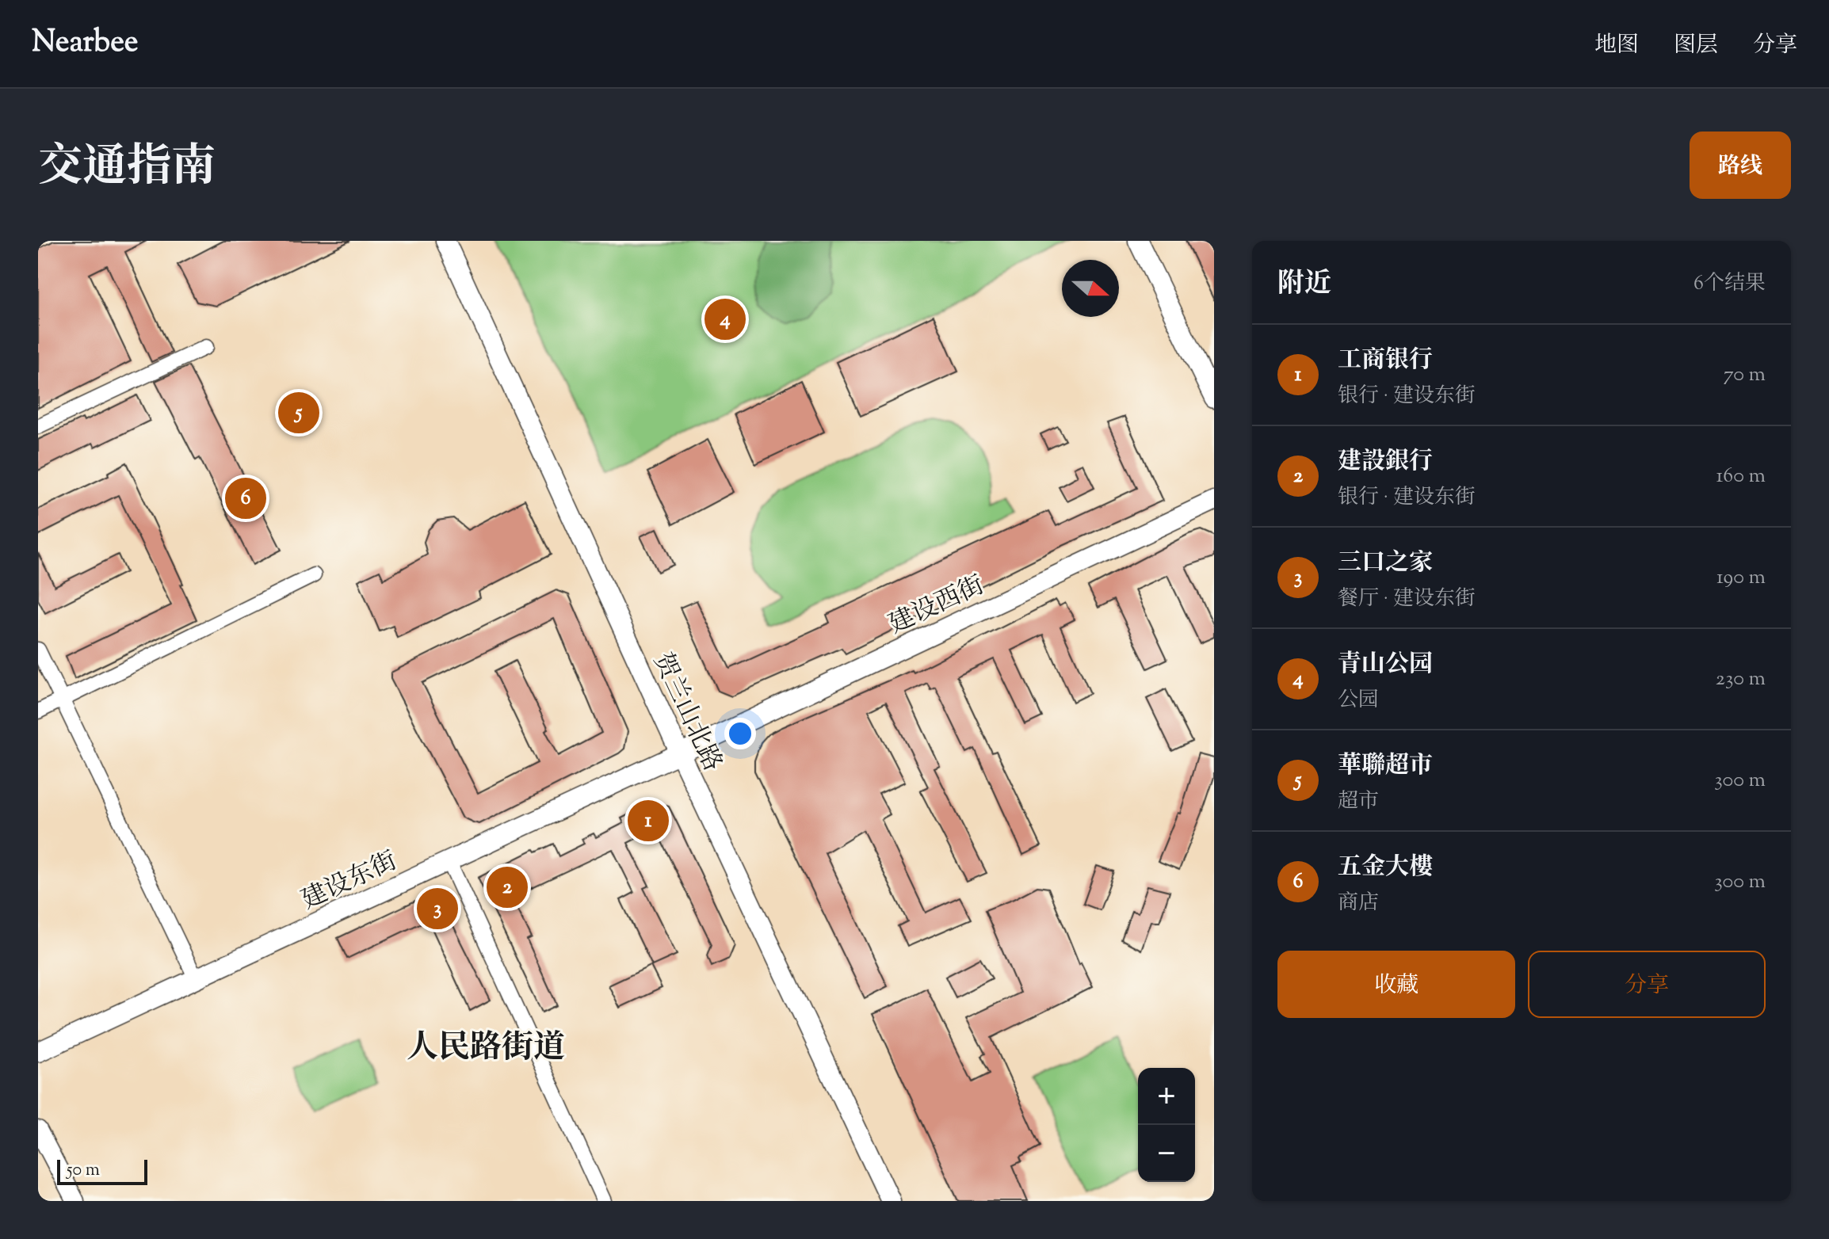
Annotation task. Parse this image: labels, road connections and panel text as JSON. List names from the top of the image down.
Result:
{
  "streets": {
    "main road": ["建设西街", "贺兰山北路", "建设东街"]
  },
  "crossings": [
    ["建设西街", "贺兰山北路"],
    ["建设西街", "建设东街"],
    ["贺兰山北路", "建设东街"]
  ],
  "districts": ["人民路街道"],
  "scale_bar": "50 m",
  "north": "right",
  "page": {
    "header": "Nearbee",
    "nav": ["地图", "图层", "分享"],
    "title": "交通指南",
    "buttons": [
      "路线",
      ["收藏", "分享"]
    ],
    "heading": ["附近", "6个结果"],
    "pins": [
      "4",
      "5",
      "6",
      "1",
      "2",
      "3"
    ],
    "list": [
      {
        "mark": "1",
        "name": "工商银行",
        "note": "银行 · 建设东街",
        "value": "70 m"
      },
      {
        "mark": "2",
        "name": "建設銀行",
        "note": "银行 · 建设东街",
        "value": "160 m"
      },
      {
        "mark": "3",
        "name": "三口之家",
        "note": "餐厅 · 建设东街",
        "value": "190 m"
      },
      {
        "mark": "4",
        "name": "青山公园",
        "note": "公园",
        "value": "230 m"
      },
      {
        "mark": "5",
        "name": "華聯超市",
        "note": "超市",
        "value": "300 m"
      },
      {
        "mark": "6",
        "name": "五金大樓",
        "note": "商店",
        "value": "300 m"
      }
    ],
    "map_buttons": ["+", "−"],
    "scale": "50 m"
  }
}
